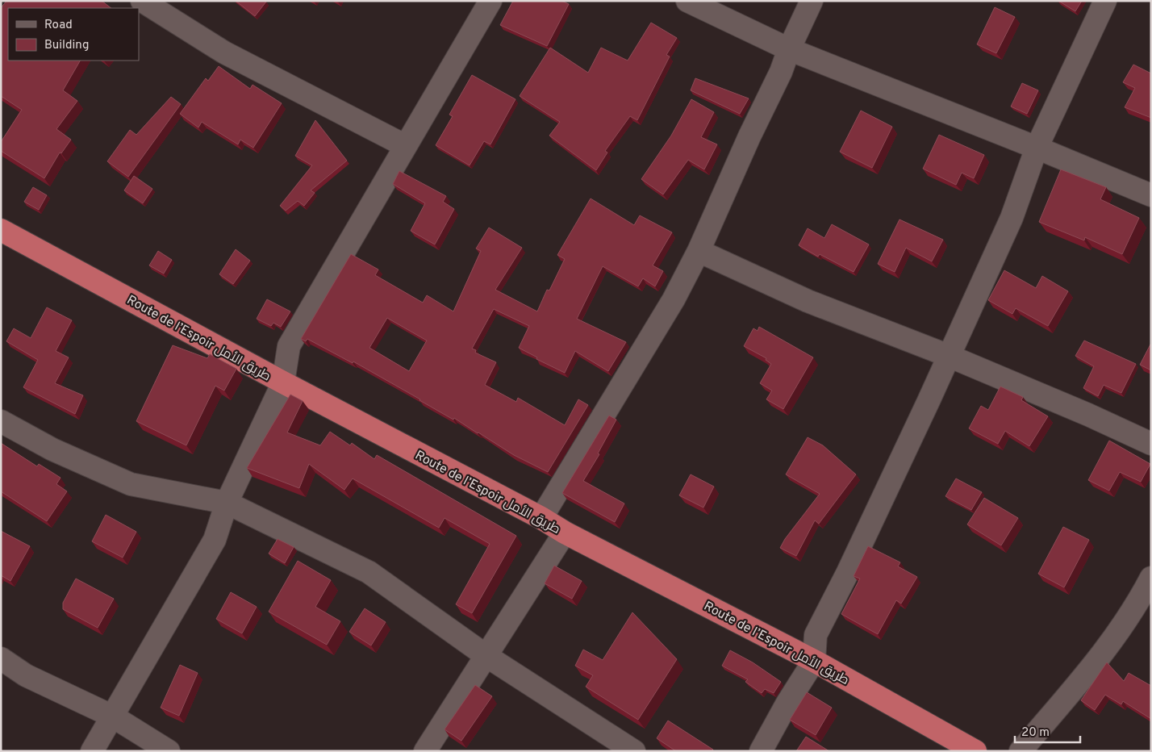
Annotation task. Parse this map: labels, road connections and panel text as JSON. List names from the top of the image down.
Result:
{
  "streets": {
    "highway": ["Route de l’Espoir طريق الأمل"]
  },
  "legend": ["Road", "Building"],
  "scale_bar": "20 m"
}
